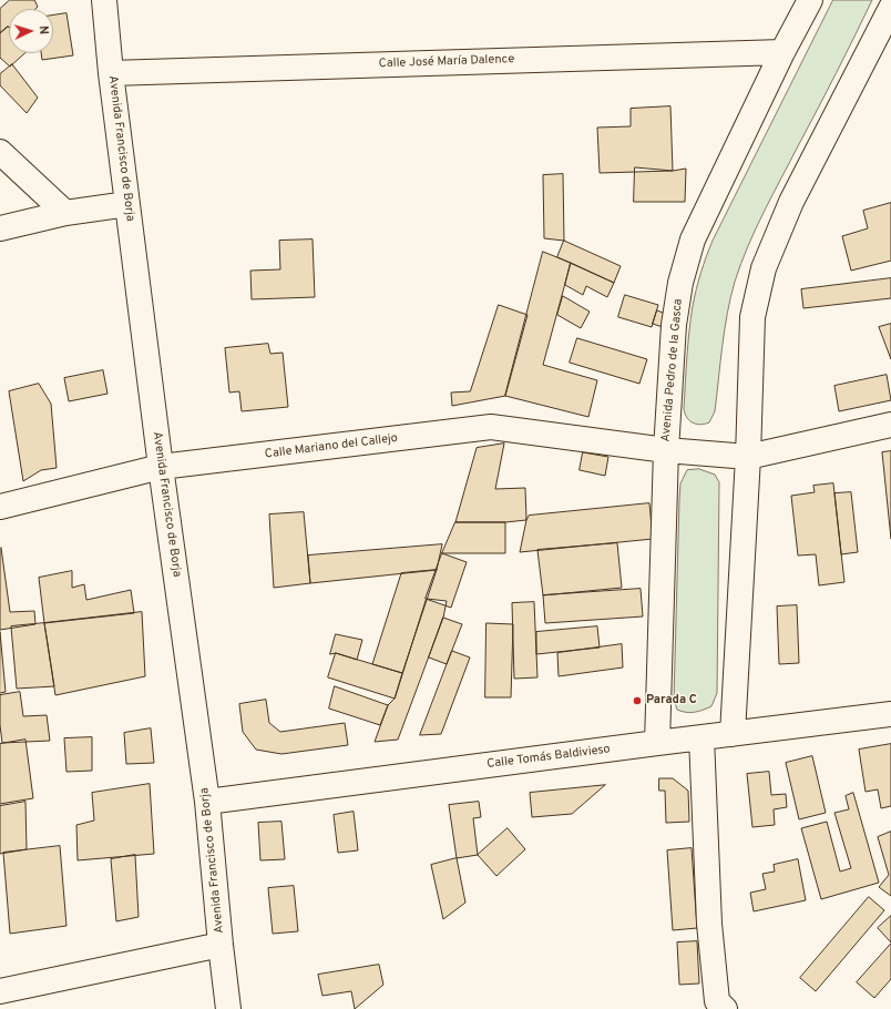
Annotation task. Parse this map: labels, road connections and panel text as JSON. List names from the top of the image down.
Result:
{
  "streets": {
    "street": [
      "Calle José María Dalence",
      "Avenida Francisco de Borja",
      "Avenida Pedro de la Gasca",
      "Calle Mariano del Callejo",
      "Calle Tomás Baldivieso"
    ]
  },
  "crossings": [
    ["Calle José María Dalence", "Avenida Francisco de Borja"],
    ["Calle José María Dalence", "Avenida Pedro de la Gasca"],
    ["Avenida Francisco de Borja", "Calle Mariano del Callejo"],
    ["Avenida Francisco de Borja", "Calle Tomás Baldivieso"],
    ["Avenida Pedro de la Gasca", "Calle Mariano del Callejo"],
    ["Avenida Pedro de la Gasca", "Calle Tomás Baldivieso"]
  ],
  "places": ["Parada C"],
  "north": "right"
}
